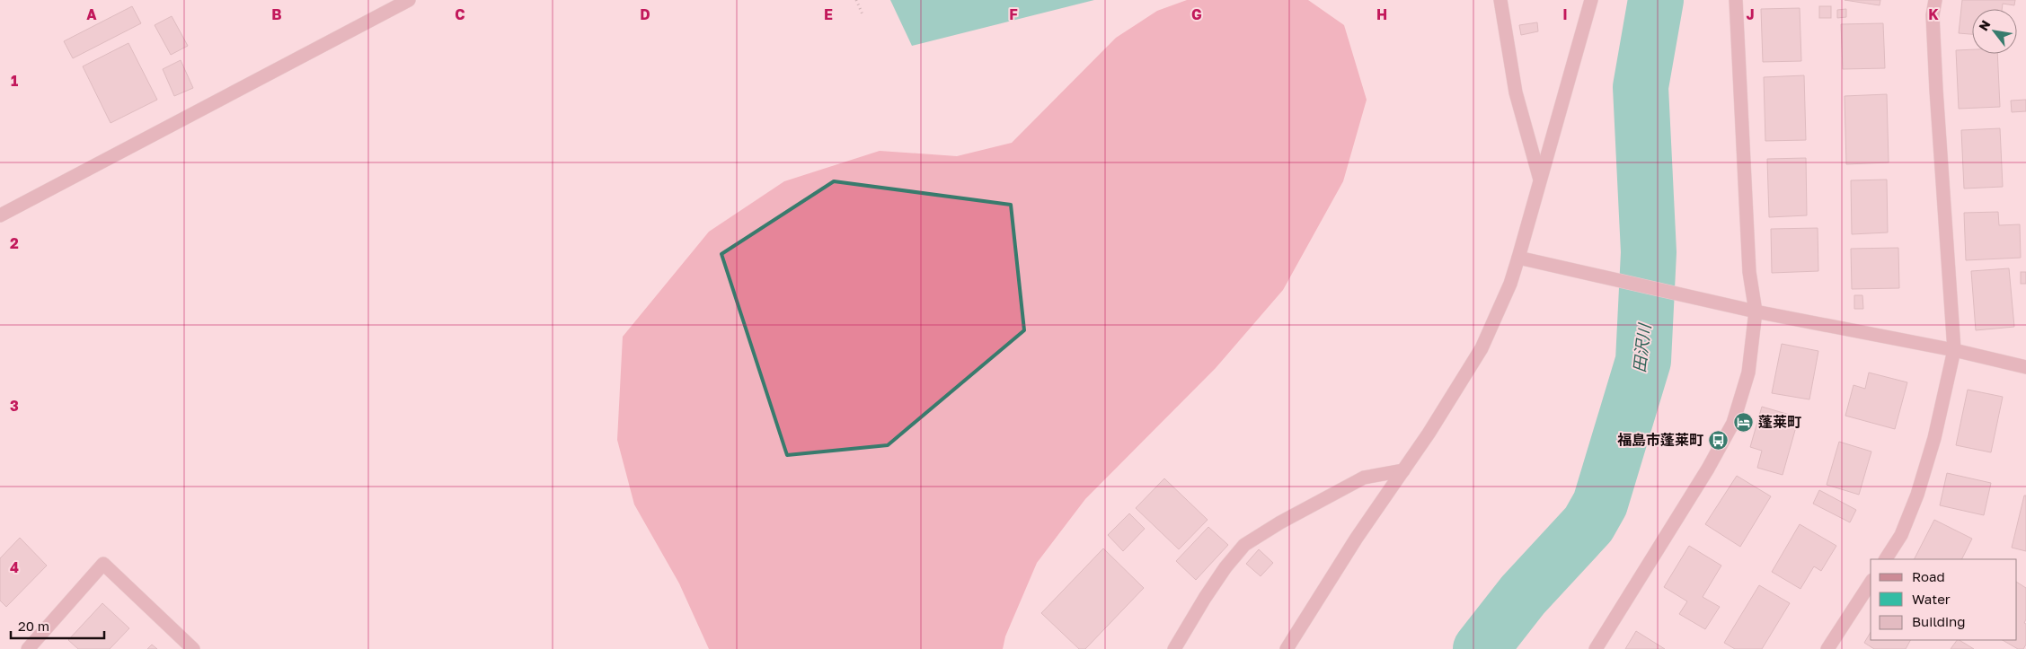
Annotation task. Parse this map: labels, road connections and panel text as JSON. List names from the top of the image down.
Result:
{
  "water": ["田沢川"],
  "places": {
    "hotel": ["蓬莱町"],
    "bus stop": ["福島市蓬莱町"]
  },
  "legend": ["Road", "Water", "Building"],
  "scale_bar": "20 m",
  "north": "top left",
  "grid": {
    "columns": [
      "A",
      "B",
      "C",
      "D",
      "E",
      "F",
      "G",
      "H",
      "I",
      "J",
      "K"
    ],
    "rows": [
      "1",
      "2",
      "3",
      "4"
    ]
  }
}
